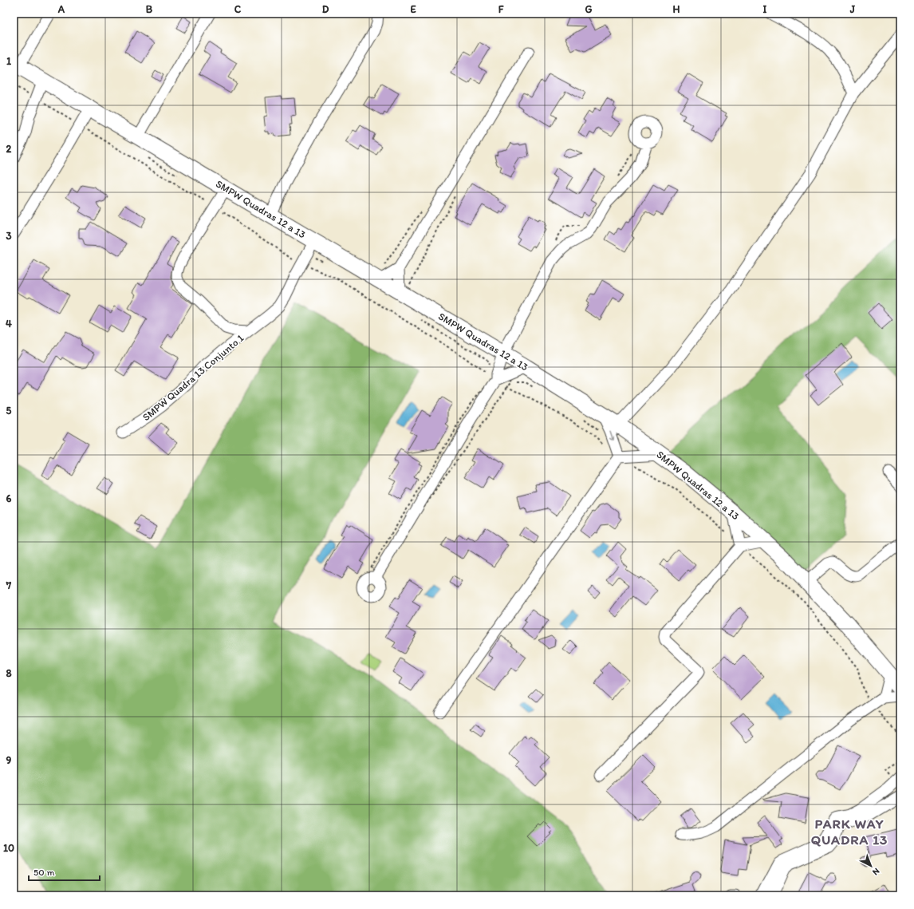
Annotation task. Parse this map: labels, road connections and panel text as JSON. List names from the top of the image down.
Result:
{
  "streets": {
    "street": ["SMPW Quadras 12 a 13", "SMPW Quadra 13 Conjunto 1"]
  },
  "crossings": [
    ["SMPW Quadras 12 a 13", "SMPW Quadra 13 Conjunto 1"]
  ],
  "districts": ["PARK WAY QUADRA 13"],
  "scale_bar": "50 m",
  "north": "bottom right",
  "grid": {
    "columns": [
      "A",
      "B",
      "C",
      "D",
      "E",
      "F",
      "G",
      "H",
      "I",
      "J"
    ],
    "rows": [
      "1",
      "2",
      "3",
      "4",
      "5",
      "6",
      "7",
      "8",
      "9",
      "10"
    ]
  }
}
